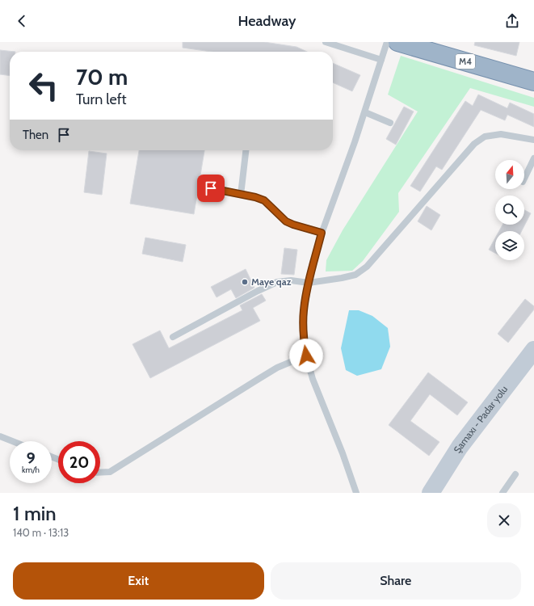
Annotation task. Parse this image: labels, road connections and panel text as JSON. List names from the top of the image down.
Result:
{
  "streets": {
    "highway": ["M4"],
    "main road": ["Şamaxı - Padar yolu"]
  },
  "places": ["Maye qaz"],
  "north": "top",
  "page": {
    "header": "Headway",
    "turn": ["70 m", "Turn left"],
    "then": "Then",
    "speed": "9 km/h",
    "limit": "20",
    "heading": ["1 min", "140 m · 13:13"],
    "buttons": ["Exit", "Share"]
  }
}
